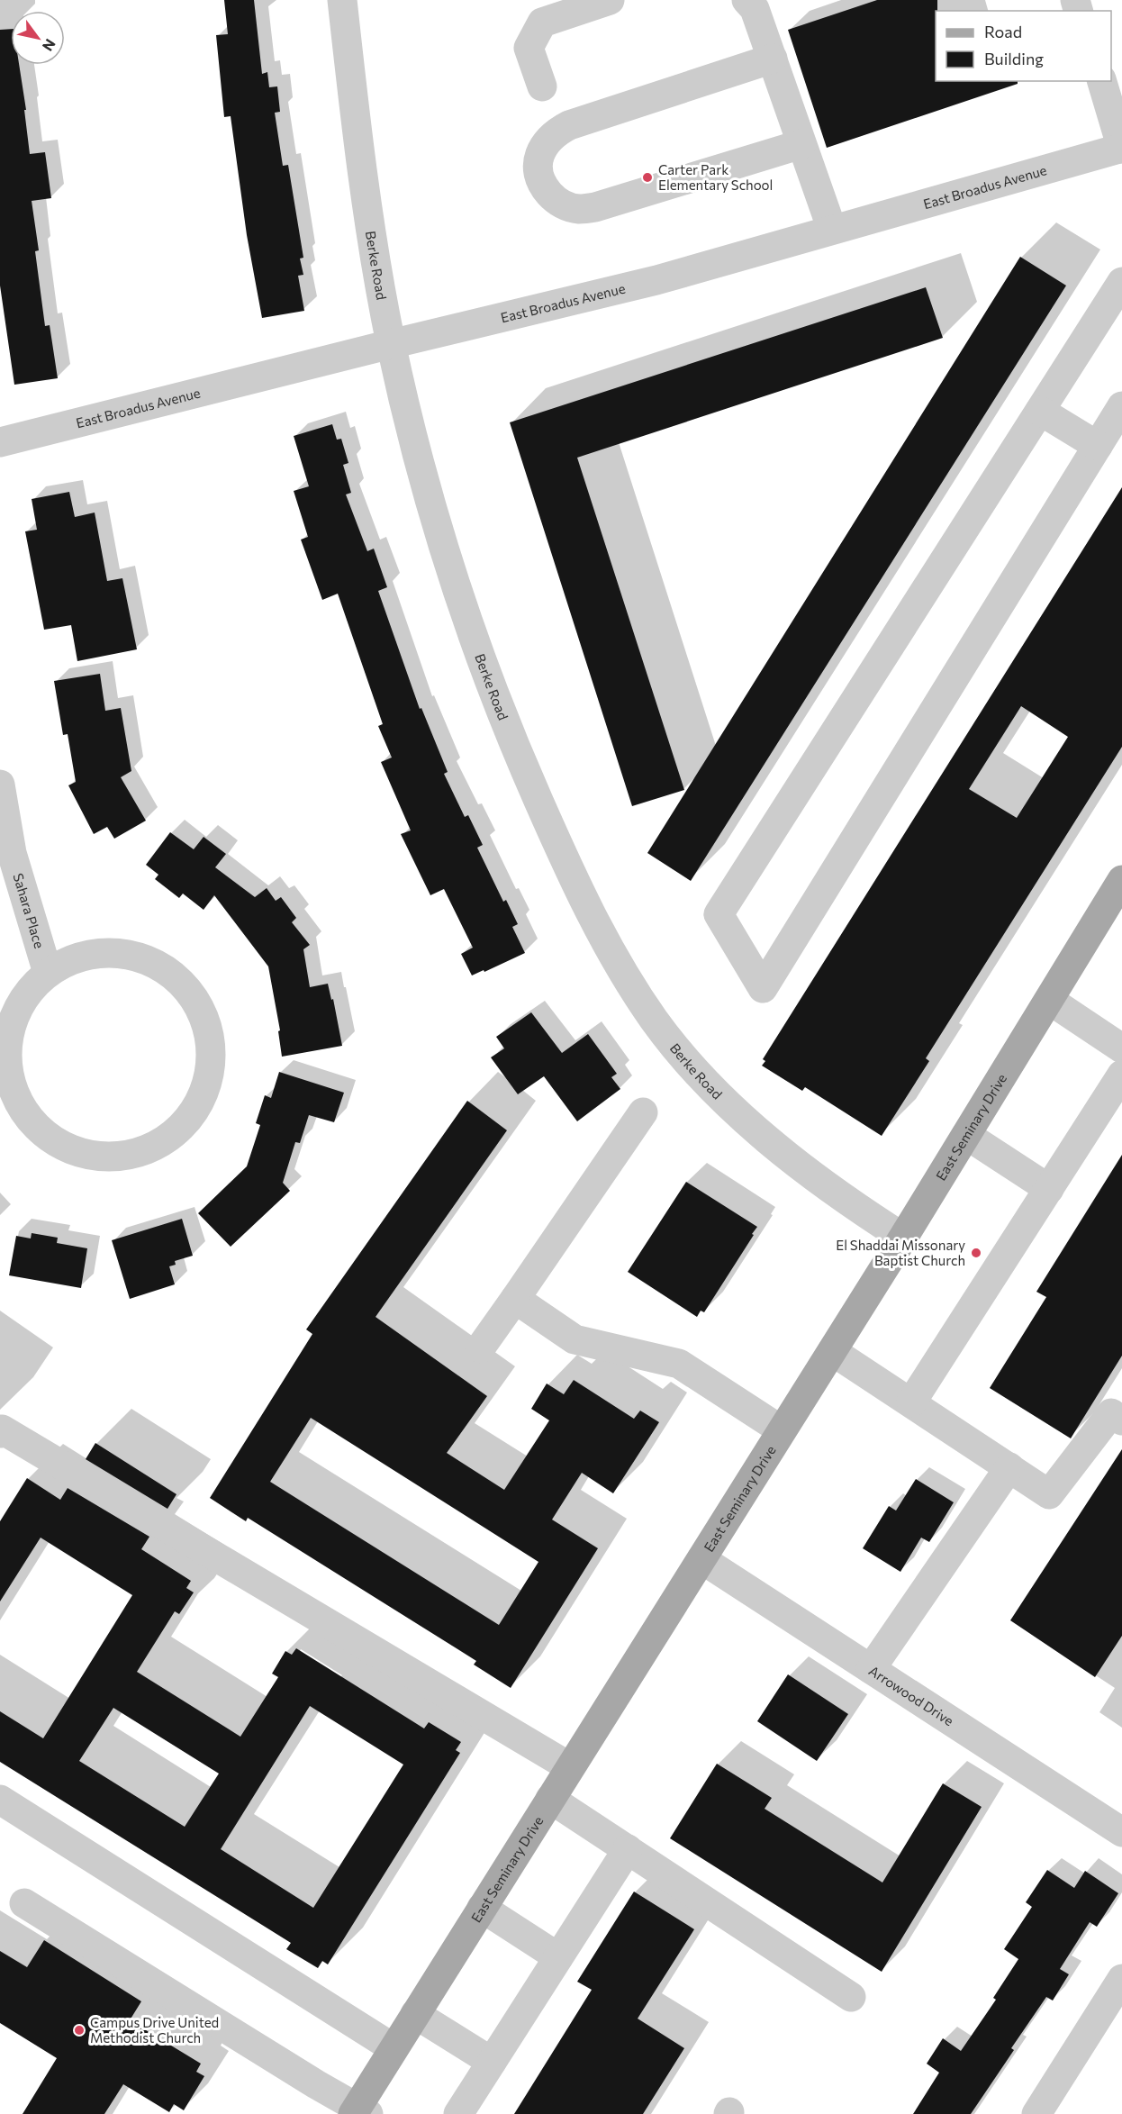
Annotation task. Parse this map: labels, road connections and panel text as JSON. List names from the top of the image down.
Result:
{
  "streets": {
    "main road": ["East Seminary Drive"],
    "street": [
      "East Broadus Avenue",
      "Berke Road",
      "Sahara Place",
      "Arrowood Drive"
    ]
  },
  "crossings": [
    ["East Broadus Avenue", "Berke Road"],
    ["Berke Road", "East Seminary Drive"],
    ["East Seminary Drive", "Arrowood Drive"]
  ],
  "places": ["Carter Park Elementary School", "El Shaddai Missonary Baptist Church", "Campus Drive United Methodist Church"],
  "legend": ["Road", "Building"],
  "north": "bottom right"
}
